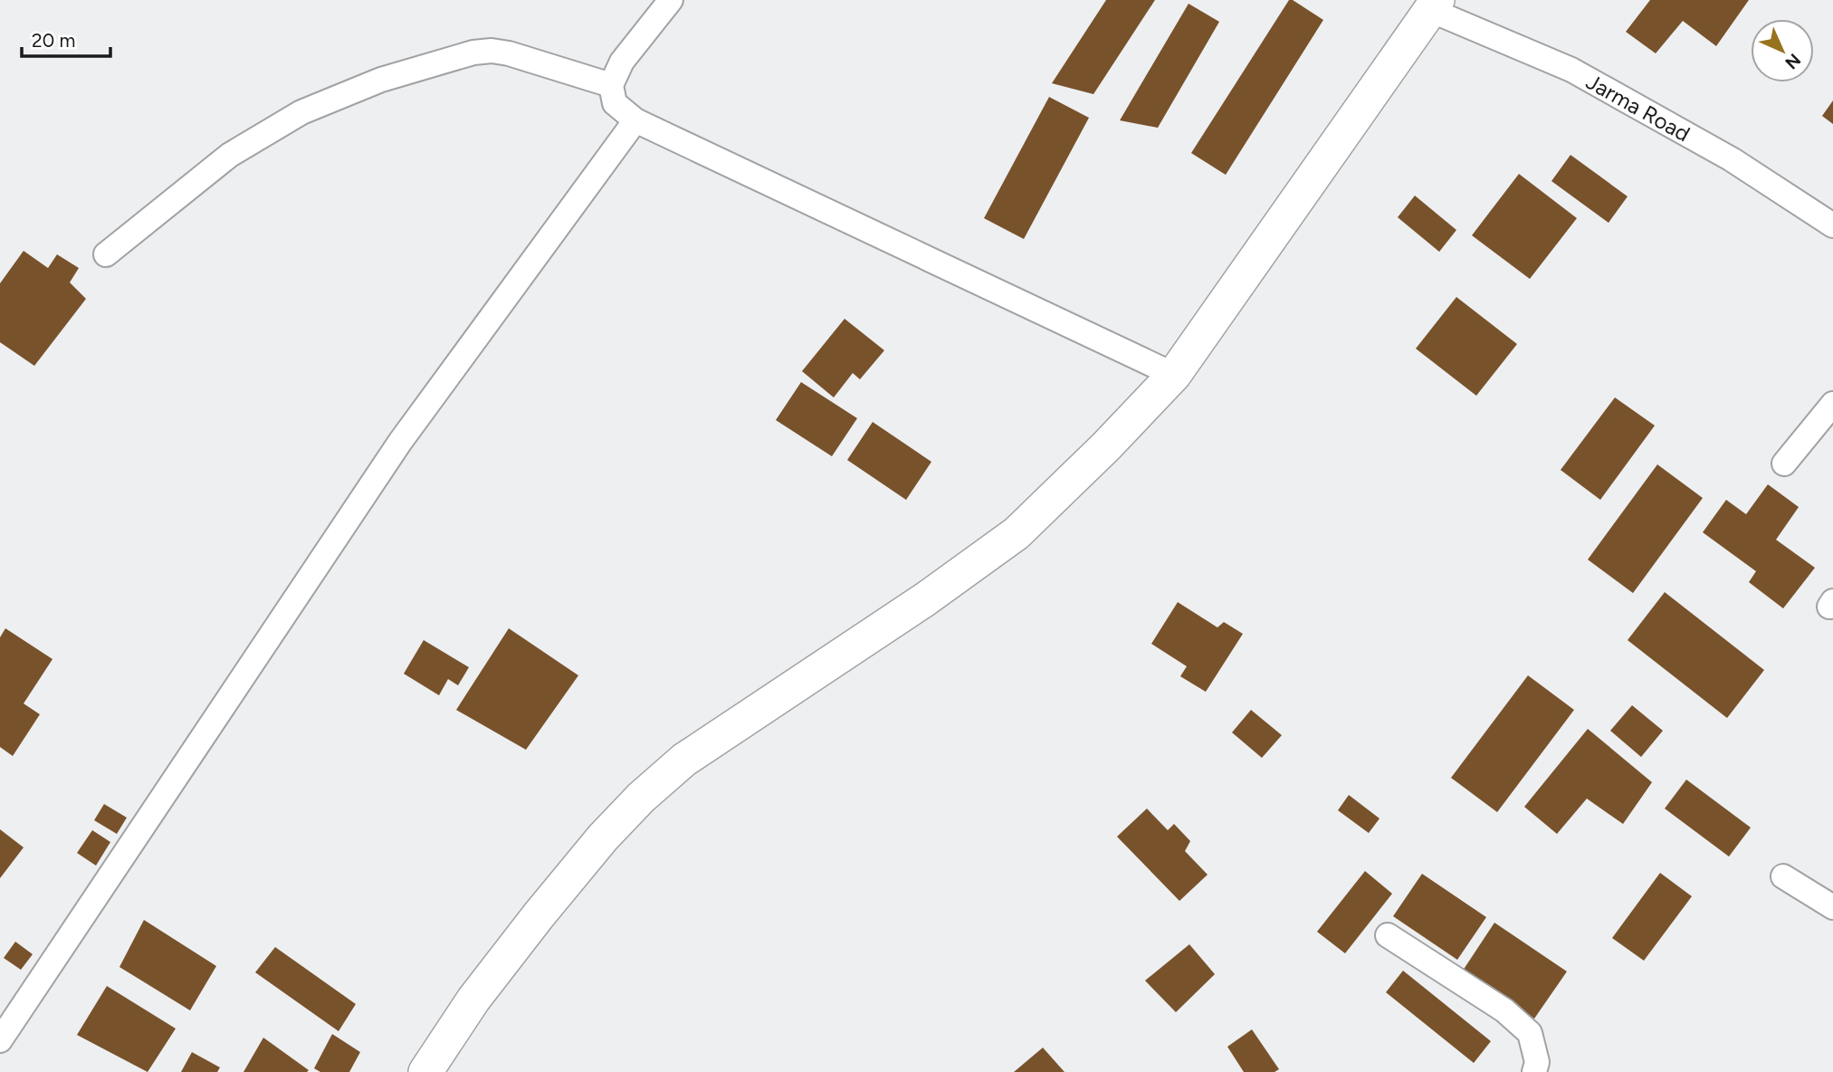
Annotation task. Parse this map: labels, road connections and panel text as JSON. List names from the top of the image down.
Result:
{
  "streets": {
    "street": ["Jarma Road"]
  },
  "scale_bar": "20 m",
  "north": "bottom right"
}
